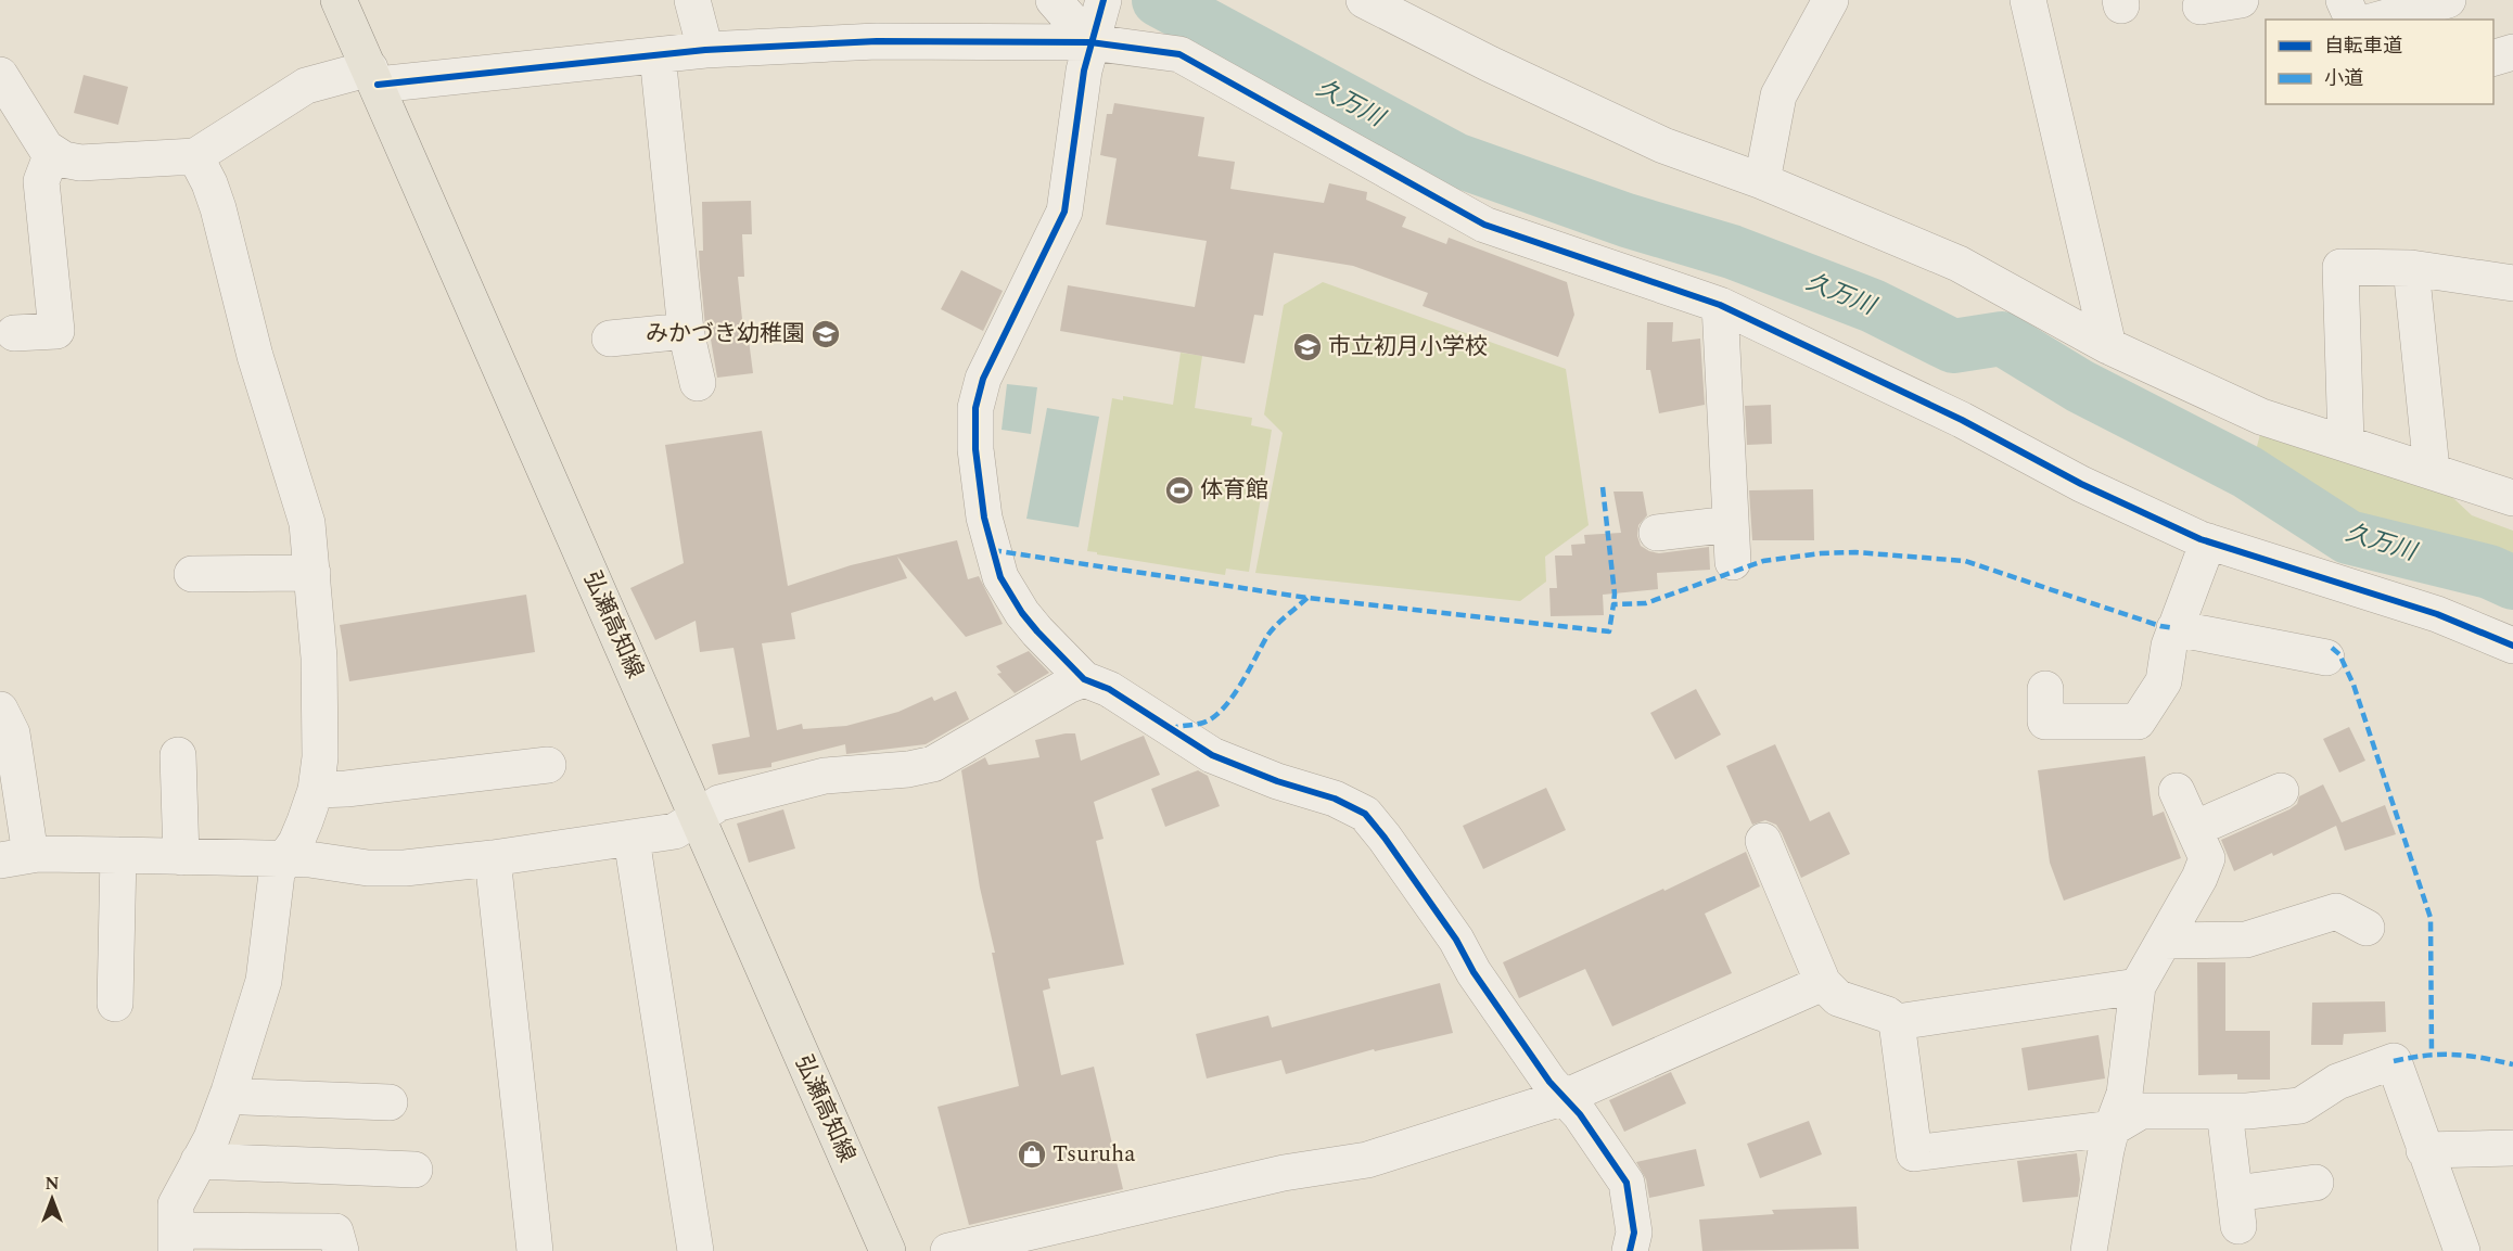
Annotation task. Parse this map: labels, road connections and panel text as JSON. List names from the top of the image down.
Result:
{
  "streets": {
    "main road": ["弘瀬高知線"]
  },
  "water": ["久万川"],
  "places": {
    "school or university": ["みかづき幼稚園", "市立初月小学校"],
    "sports": ["体育館"],
    "shop": ["Tsuruha"]
  },
  "legend": ["自転車道", "小道"],
  "north": "top"
}
